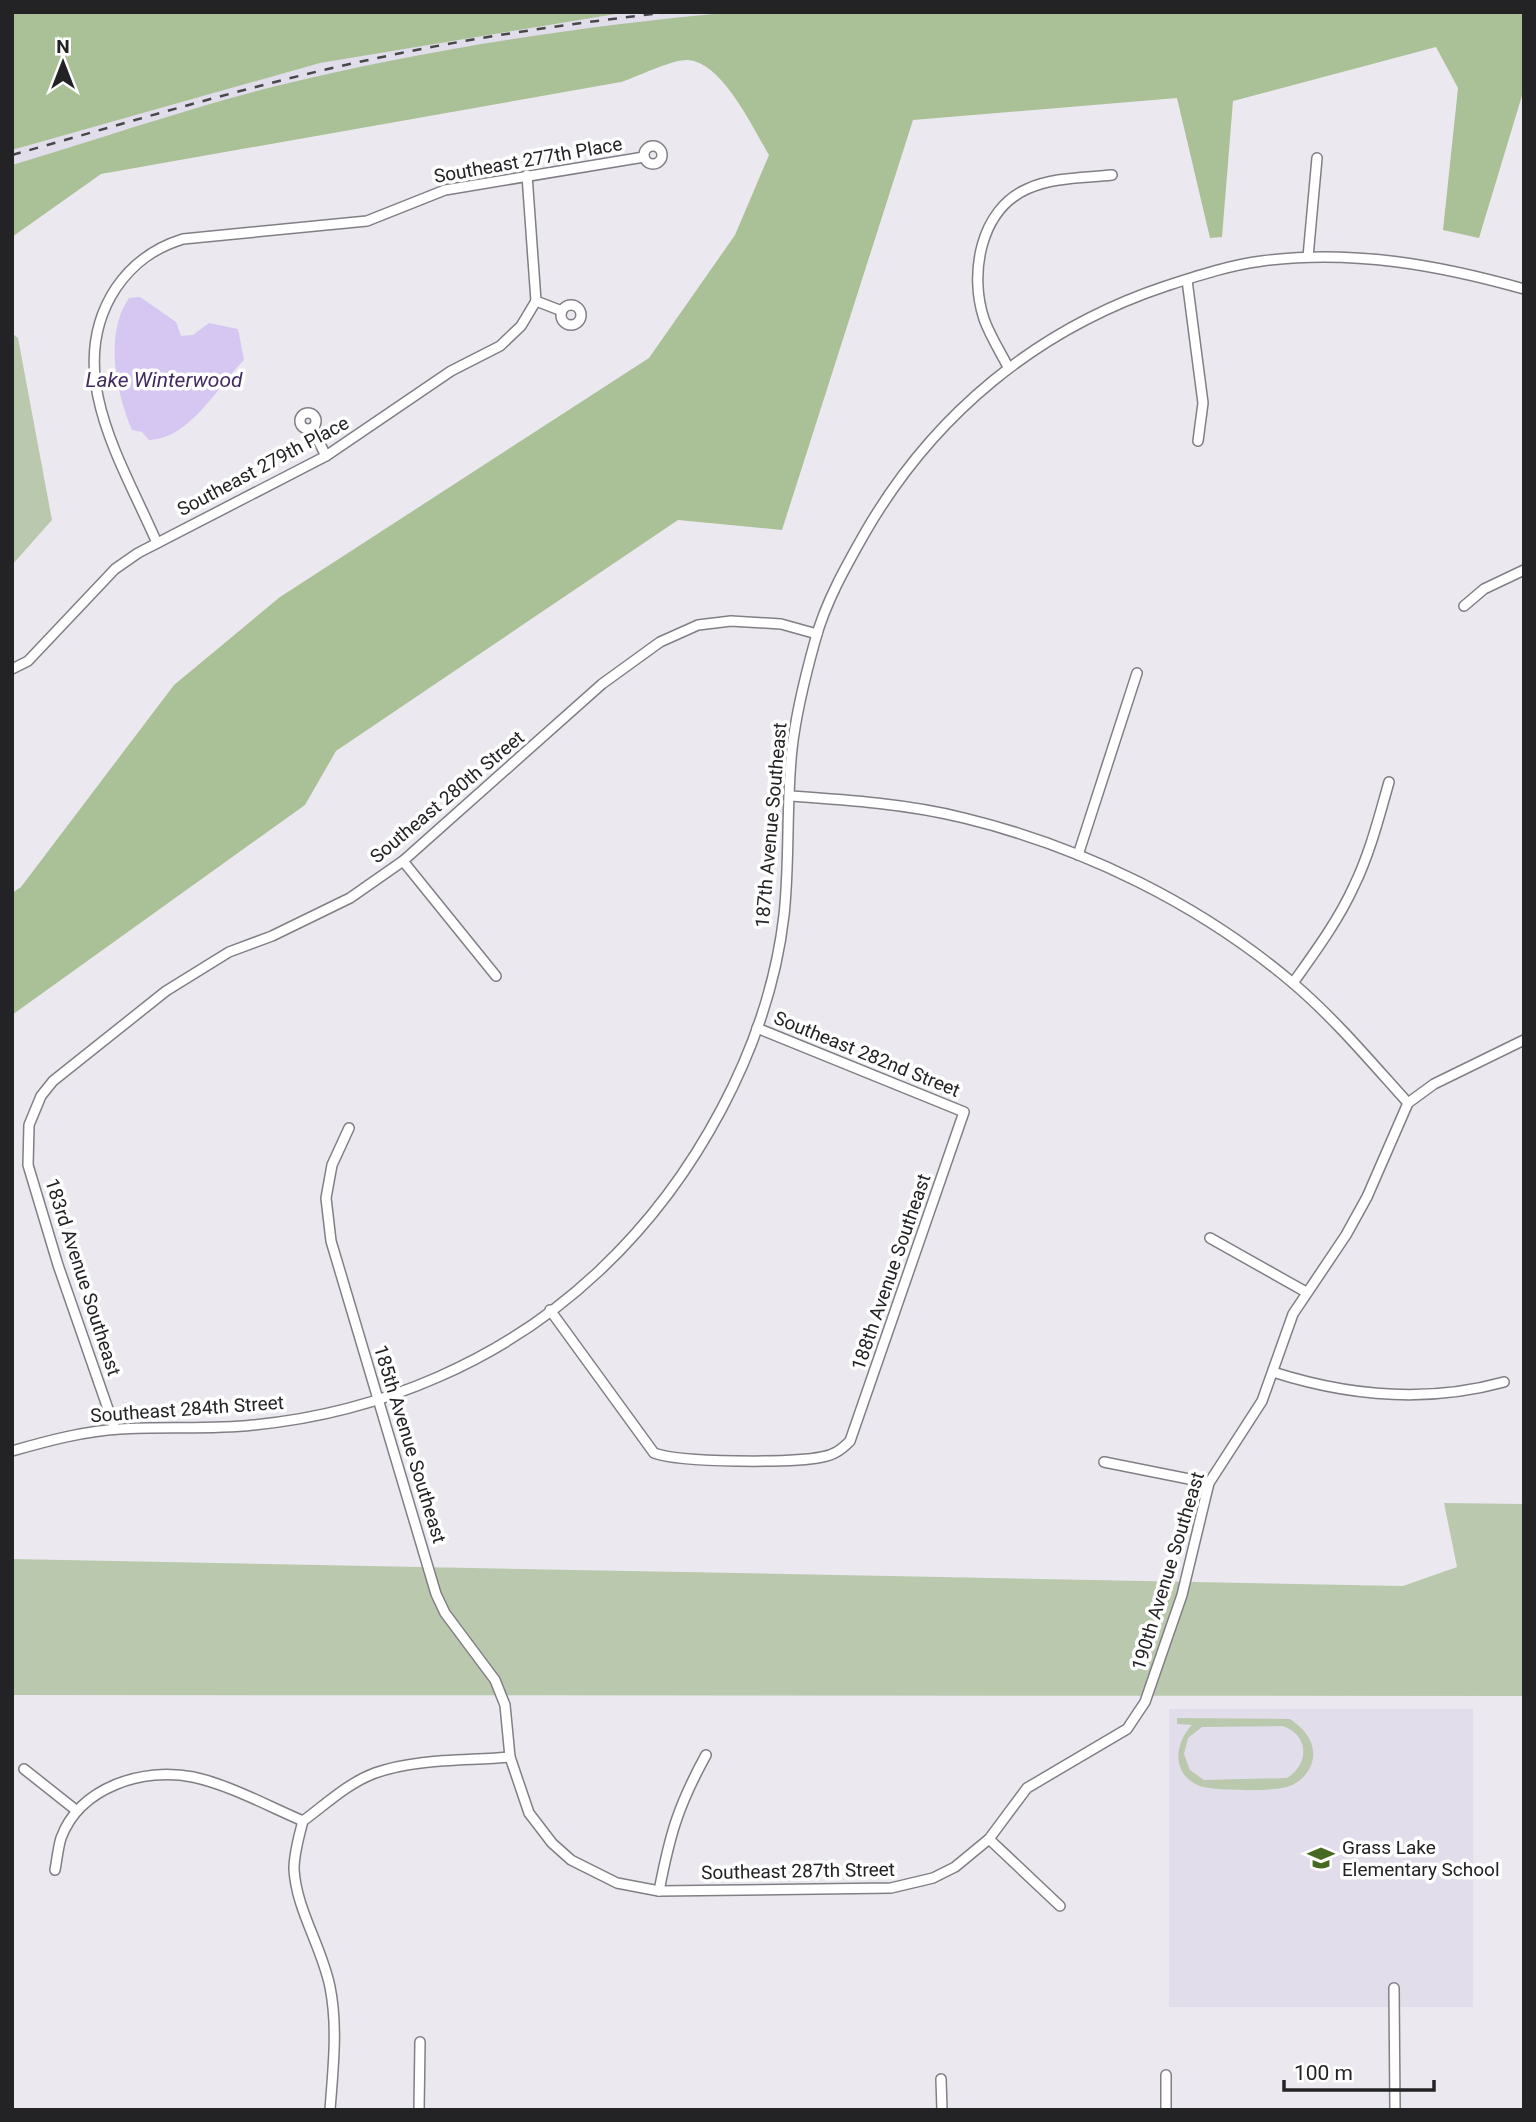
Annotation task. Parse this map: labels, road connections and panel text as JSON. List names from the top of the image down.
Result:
{
  "streets": {
    "street": [
      "Southeast 277th Place",
      "Southeast 279th Place",
      "Southeast 280th Street",
      "187th Avenue Southeast",
      "Southeast 282nd Street",
      "188th Avenue Southeast",
      "183rd Avenue Southeast",
      "Southeast 284th Street",
      "185th Avenue Southeast",
      "190th Avenue Southeast",
      "Southeast 287th Street"
    ]
  },
  "crossings": [
    ["Southeast 277th Place", "Southeast 279th Place"],
    ["Southeast 280th Street", "187th Avenue Southeast"],
    ["Southeast 280th Street", "183rd Avenue Southeast"],
    ["187th Avenue Southeast", "Southeast 282nd Street"],
    ["187th Avenue Southeast", "188th Avenue Southeast"],
    ["187th Avenue Southeast", "Southeast 284th Street"],
    ["Southeast 282nd Street", "188th Avenue Southeast"],
    ["188th Avenue Southeast", "Southeast 284th Street"],
    ["183rd Avenue Southeast", "Southeast 284th Street"],
    ["Southeast 284th Street", "185th Avenue Southeast"],
    ["185th Avenue Southeast", "Southeast 287th Street"],
    ["190th Avenue Southeast", "Southeast 287th Street"]
  ],
  "water": ["Lake Winterwood"],
  "places": {
    "school or university": ["Grass Lake Elementary School"]
  },
  "scale_bar": "100 m",
  "north": "top"
}
